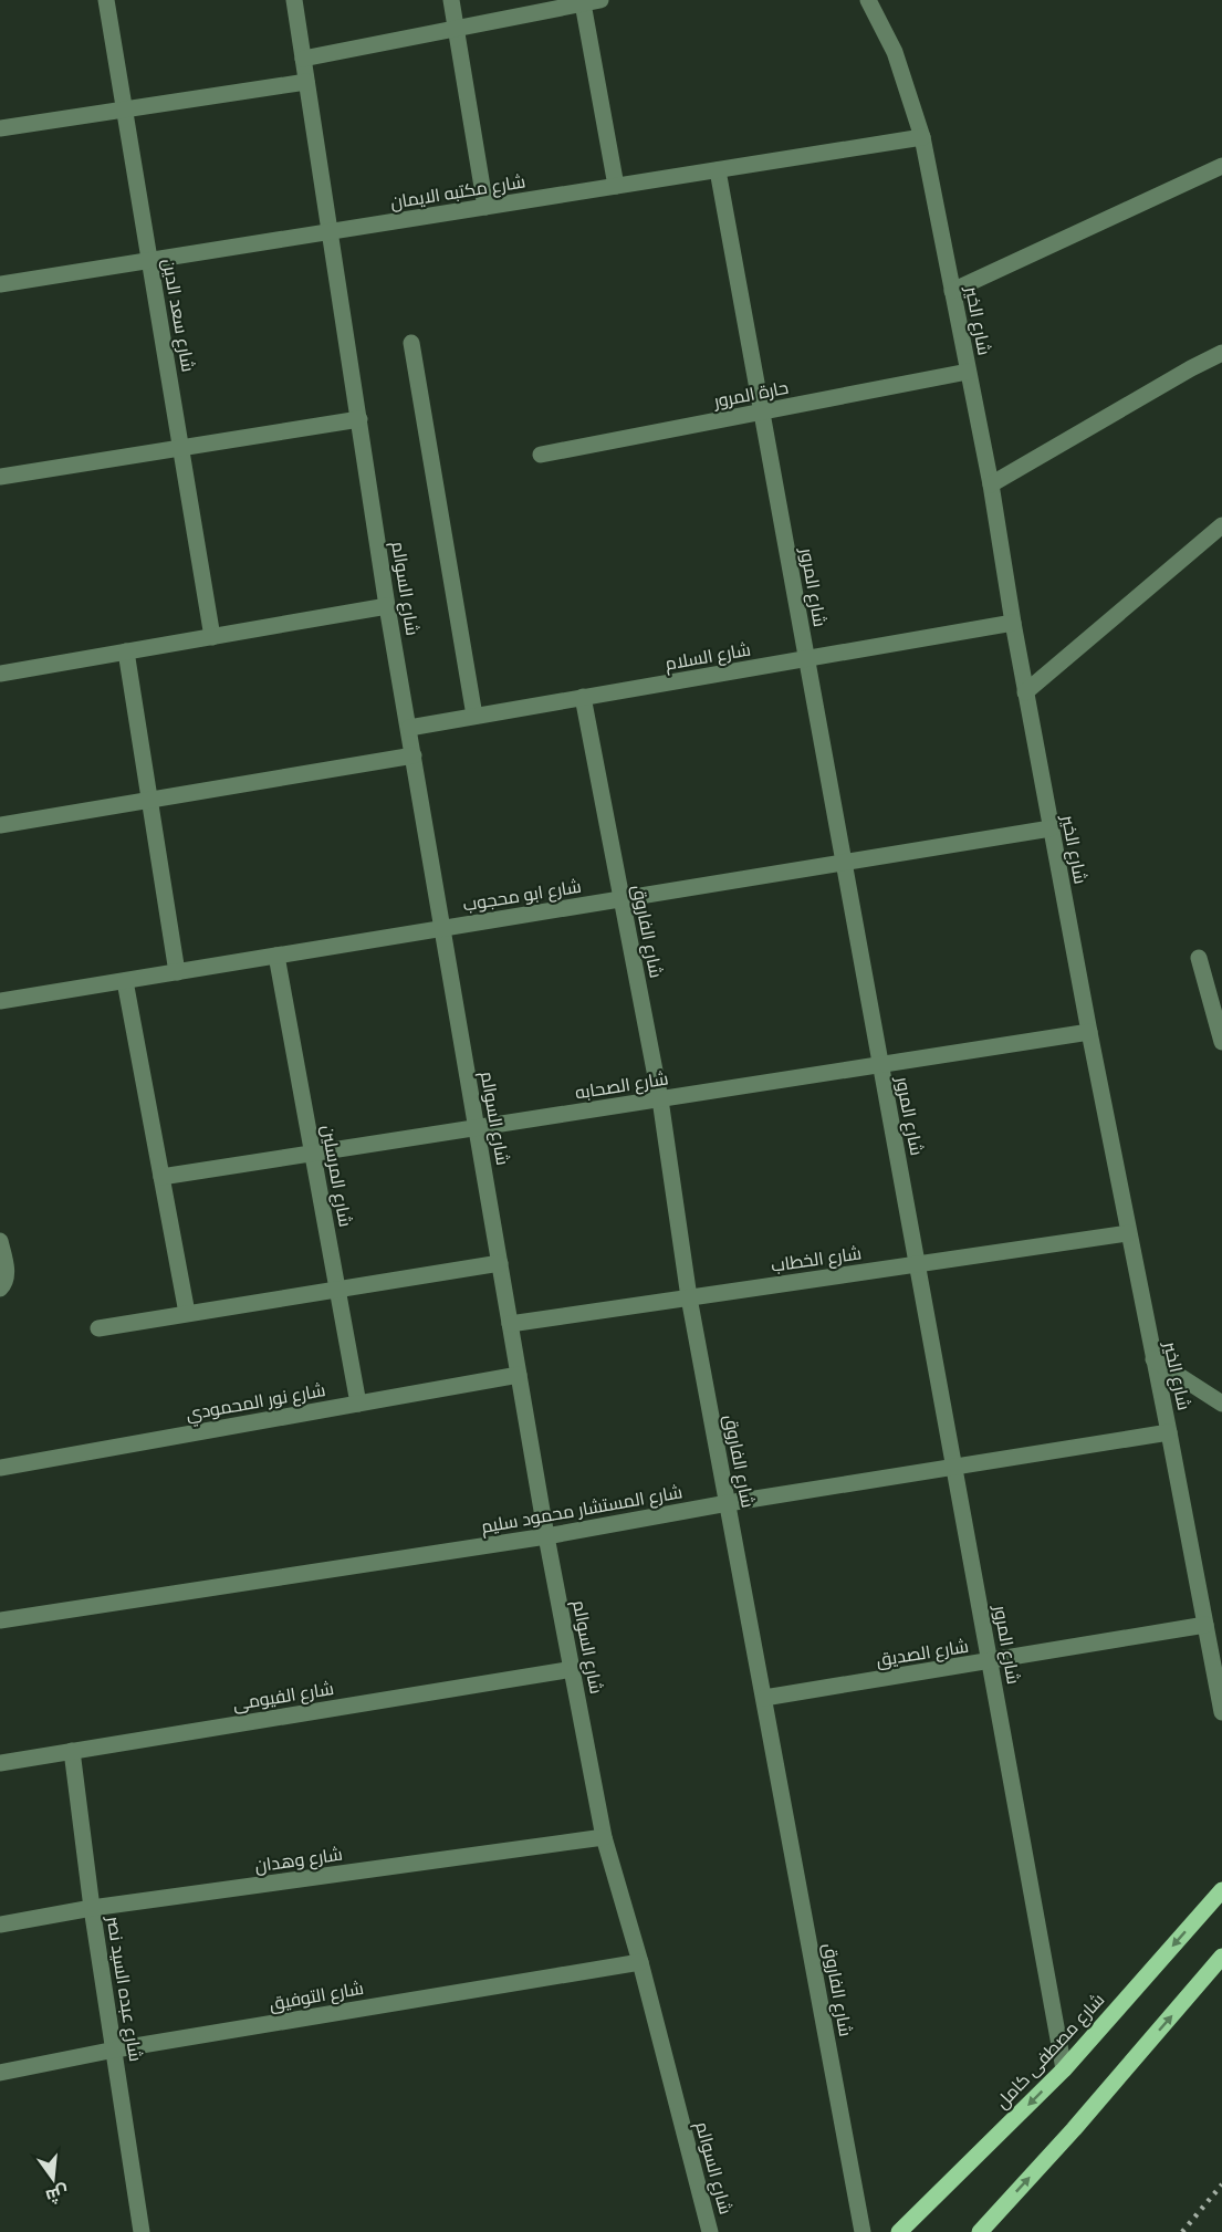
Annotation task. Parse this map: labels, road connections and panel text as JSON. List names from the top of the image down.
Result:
{
  "streets": {
    "main road": ["شارع مصطفى كامل"],
    "street": [
      "شارع مكتبه الايمان",
      "شارع سعد الدين",
      "شارع الخير",
      "حارة المرور",
      "شارع المرور",
      "شارع السوالم",
      "شارع السلام",
      "شارع ابو محجوب",
      "شارع الفاروق",
      "شارع الصحابه",
      "شارع المرسلين",
      "شارع الخطاب",
      "شارع نور المحمودي",
      "شارع المستشار محمود سليم",
      "شارع الصديق",
      "شارع الفيومى",
      "شارع وهدان",
      "شارع عبده السيد نصر",
      "شارع التوفيق"
    ]
  },
  "crossings": [
    ["شارع مكتبه الايمان", "شارع سعد الدين"],
    ["شارع مكتبه الايمان", "شارع الخير"],
    ["شارع مكتبه الايمان", "شارع المرور"],
    ["شارع مكتبه الايمان", "شارع السوالم"],
    ["شارع الخير", "حارة المرور"],
    ["شارع الخير", "شارع السلام"],
    ["شارع الخير", "شارع ابو محجوب"],
    ["شارع الخير", "شارع الصحابه"],
    ["شارع الخير", "شارع الخطاب"],
    ["شارع الخير", "شارع المستشار محمود سليم"],
    ["شارع الخير", "شارع الصديق"],
    ["حارة المرور", "شارع المرور"],
    ["شارع المرور", "شارع السلام"],
    ["شارع المرور", "شارع ابو محجوب"],
    ["شارع المرور", "شارع الصحابه"],
    ["شارع المرور", "شارع الخطاب"],
    ["شارع المرور", "شارع المستشار محمود سليم"],
    ["شارع المرور", "شارع الصديق"],
    ["شارع المرور", "شارع مصطفى كامل"],
    ["شارع السوالم", "شارع السلام"],
    ["شارع السوالم", "شارع ابو محجوب"],
    ["شارع السوالم", "شارع الصحابه"],
    ["شارع السوالم", "شارع الخطاب"],
    ["شارع السوالم", "شارع نور المحمودي"],
    ["شارع السوالم", "شارع المستشار محمود سليم"],
    ["شارع السوالم", "شارع الفيومى"],
    ["شارع السوالم", "شارع وهدان"],
    ["شارع السوالم", "شارع التوفيق"],
    ["شارع السلام", "شارع الفاروق"],
    ["شارع ابو محجوب", "شارع الفاروق"],
    ["شارع ابو محجوب", "شارع المرسلين"],
    ["شارع الفاروق", "شارع الصحابه"],
    ["شارع الفاروق", "شارع الخطاب"],
    ["شارع الفاروق", "شارع المستشار محمود سليم"],
    ["شارع الفاروق", "شارع الصديق"],
    ["شارع الصحابه", "شارع المرسلين"],
    ["شارع المرسلين", "شارع نور المحمودي"],
    ["شارع الفيومى", "شارع عبده السيد نصر"],
    ["شارع وهدان", "شارع عبده السيد نصر"],
    ["شارع عبده السيد نصر", "شارع التوفيق"]
  ],
  "north": "bottom"
}
